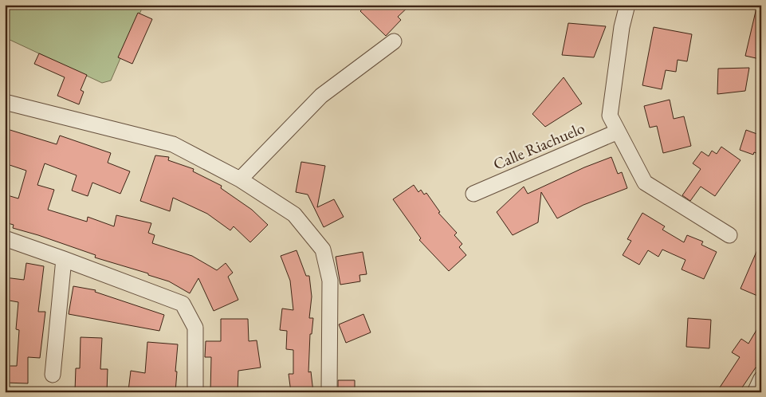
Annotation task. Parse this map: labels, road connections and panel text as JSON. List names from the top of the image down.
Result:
{
  "streets": {
    "street": ["Calle Riachuelo"]
  }
}
